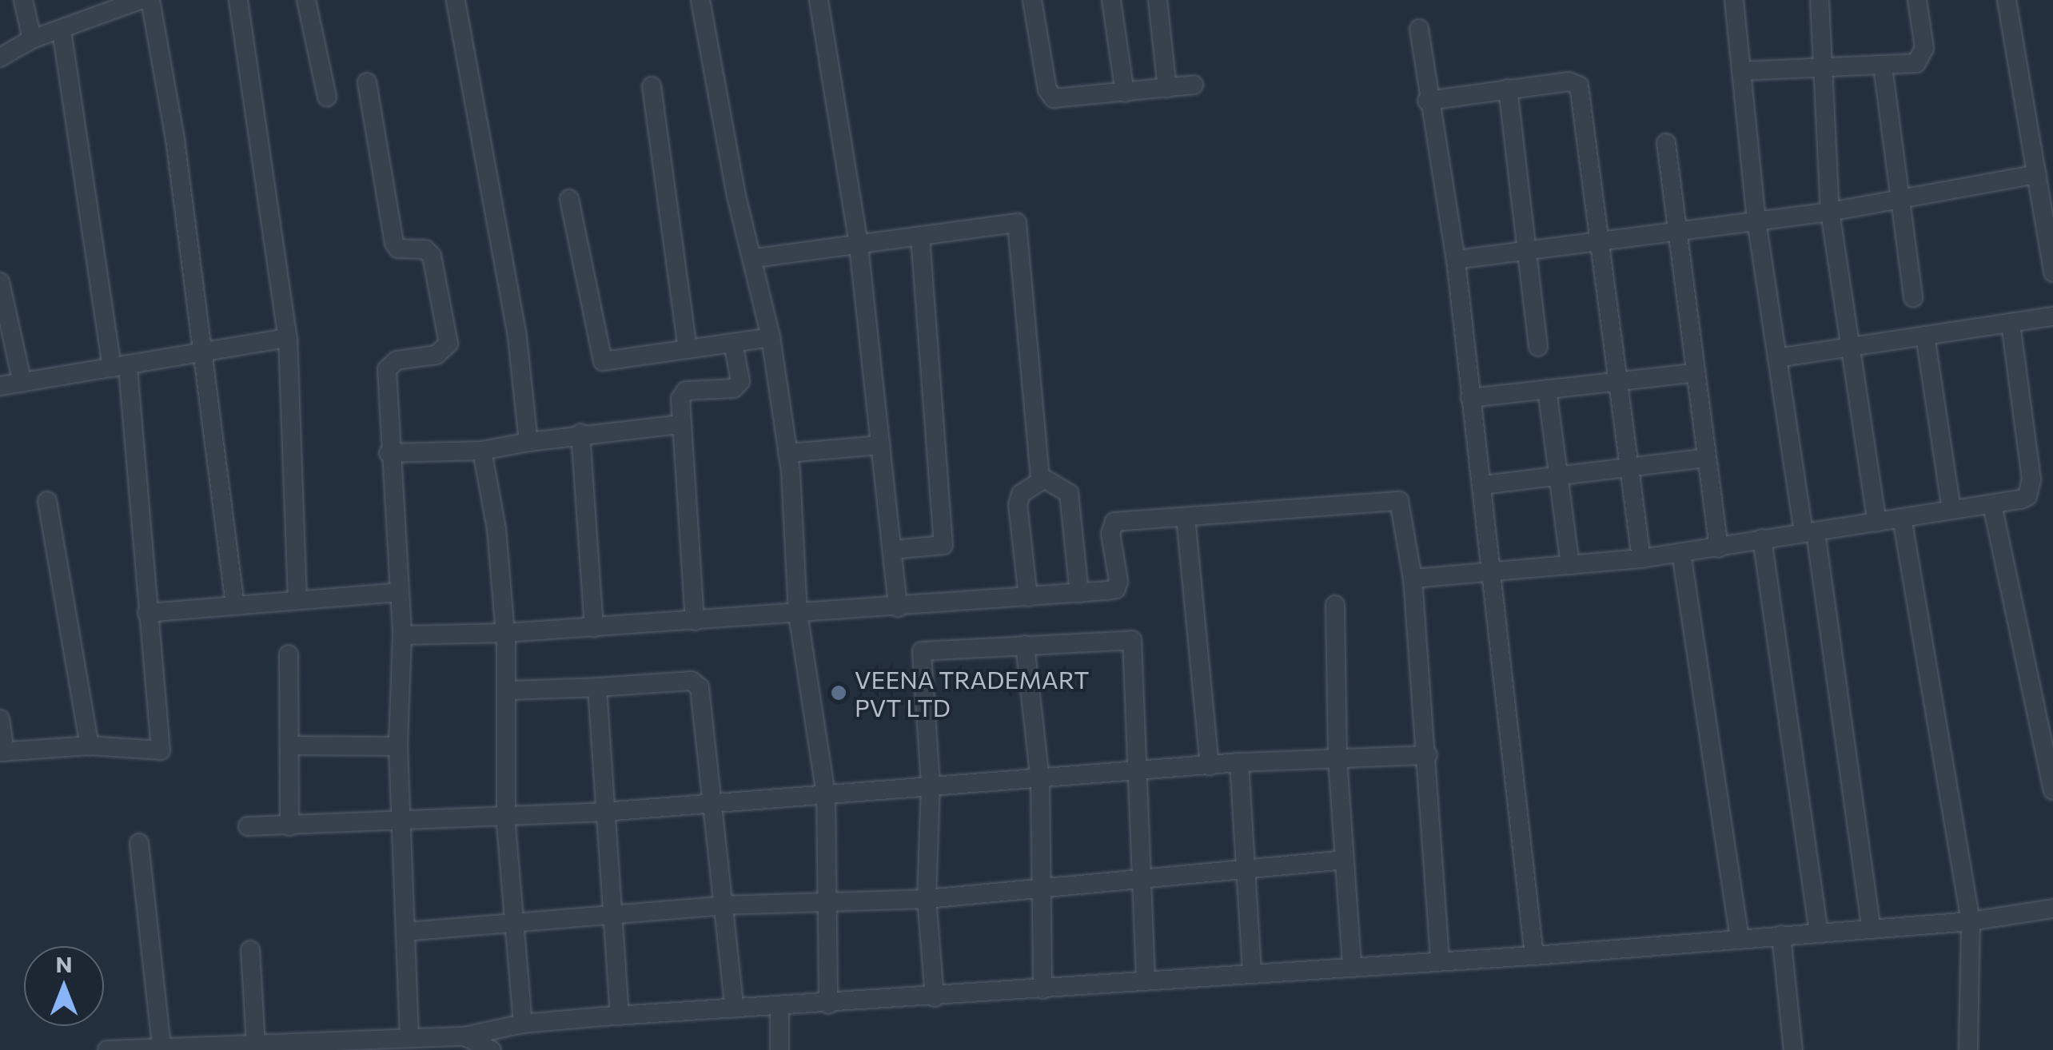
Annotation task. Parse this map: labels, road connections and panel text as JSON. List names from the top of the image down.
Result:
{
  "places": ["VEENA TRADEMART PVT LTD"],
  "north": "top"
}
